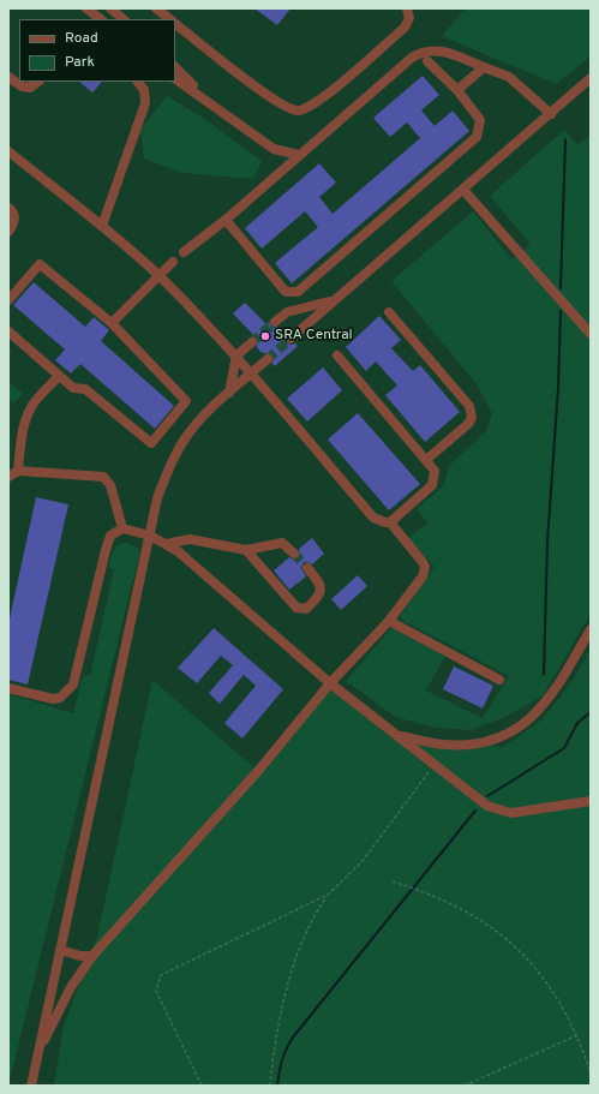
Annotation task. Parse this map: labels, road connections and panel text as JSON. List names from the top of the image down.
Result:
{
  "places": ["SRA Central"],
  "legend": ["Road", "Park"]
}
